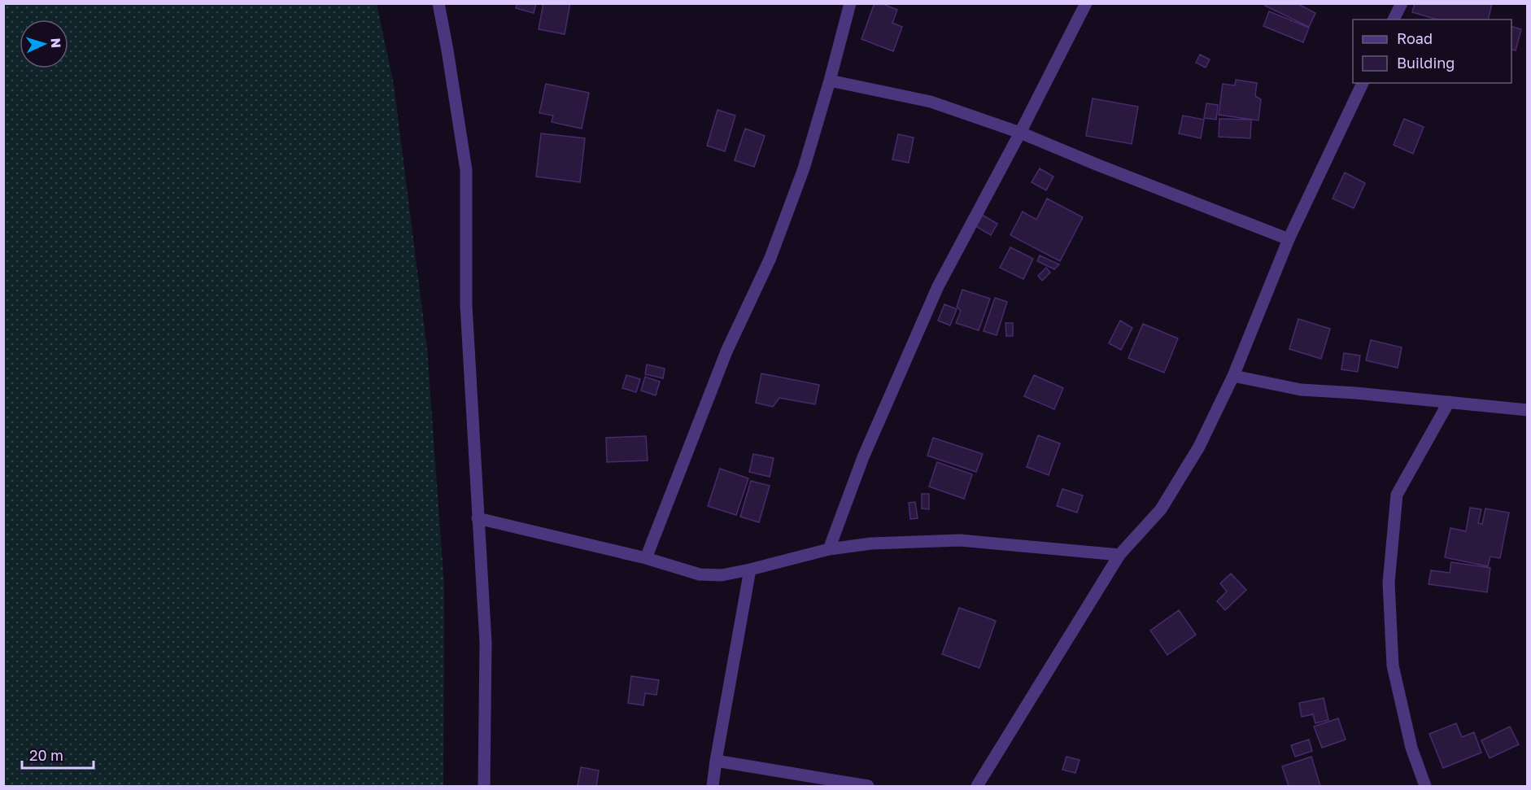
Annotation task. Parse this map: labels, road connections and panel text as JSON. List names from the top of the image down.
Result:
{
  "legend": ["Road", "Building"],
  "scale_bar": "20 m",
  "north": "right"
}
